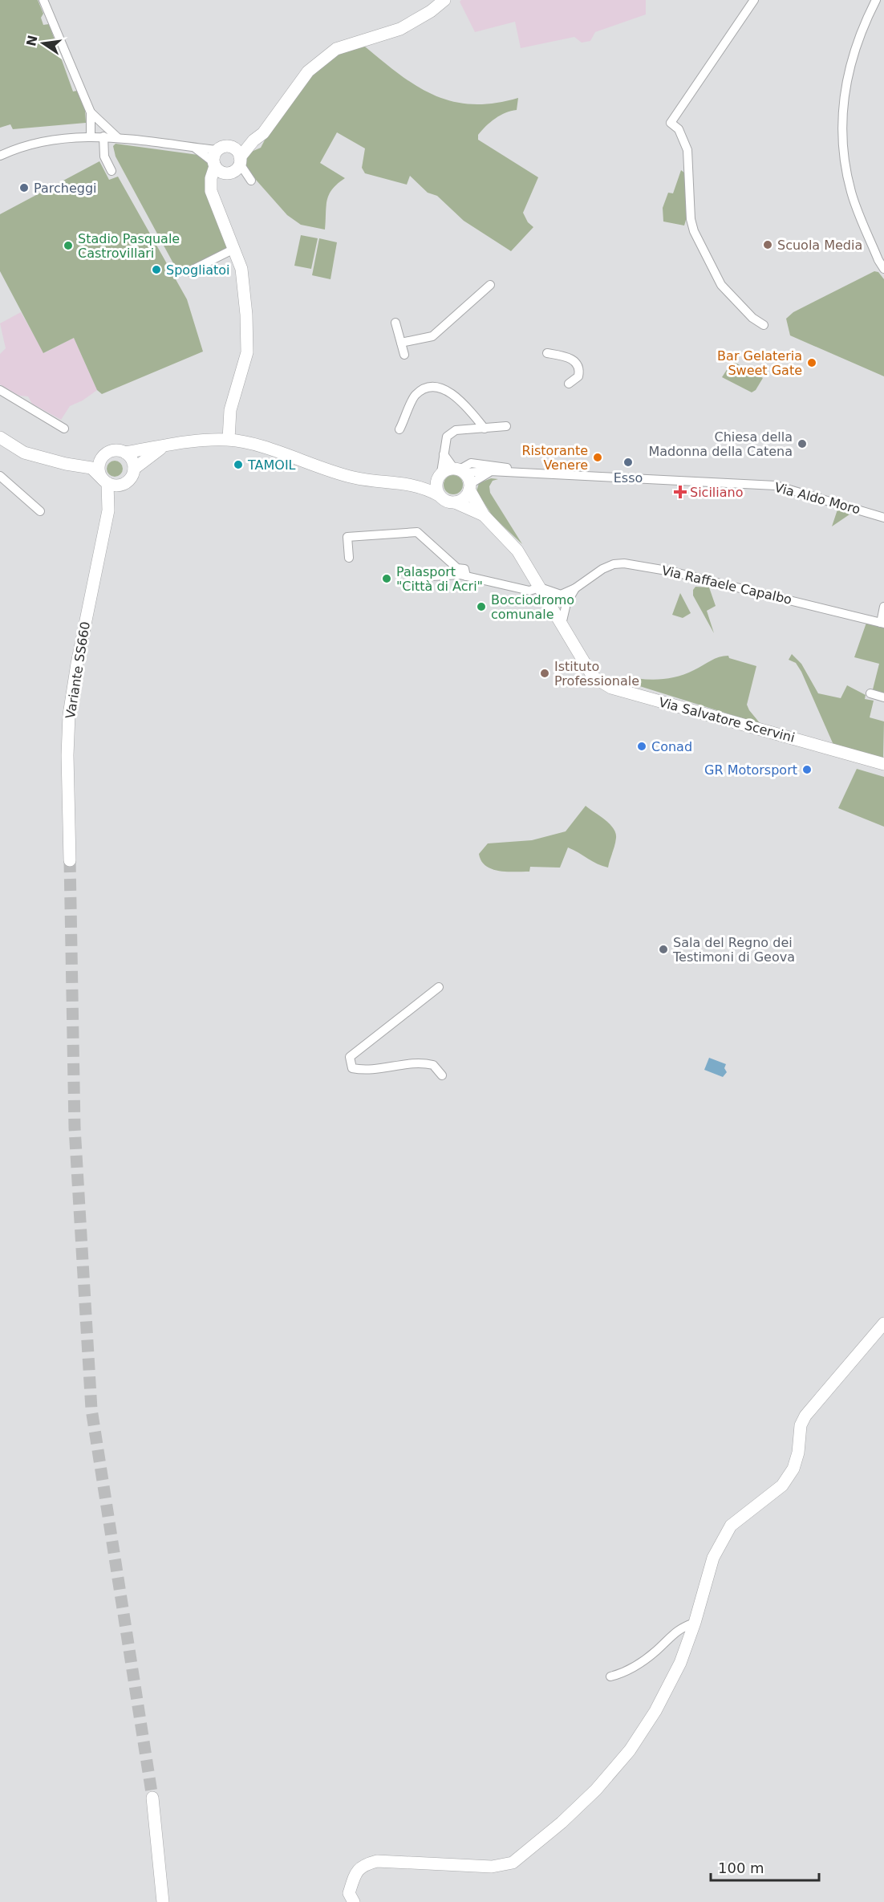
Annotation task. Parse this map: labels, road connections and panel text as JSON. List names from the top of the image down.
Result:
{
  "streets": {
    "main road": ["Variante SS660", "Via Salvatore Scervini"],
    "street": ["Via Aldo Moro", "Via Raffaele Capalbo"]
  },
  "places": {
    "other": [
      "Parcheggi",
      "Scuola Media",
      "Stadio Pasquale Castrovillari",
      "Spogliatoi",
      "Bar Gelateria Sweet Gate",
      "Chiesa della Madonna della Catena",
      "Ristorante Venere",
      "Esso",
      "TAMOIL",
      "Palasport \"Città di Acri\"",
      "Bocciodromo comunale",
      "Istituto Professionale",
      "Conad",
      "GR Motorsport",
      "Sala del Regno dei Testimoni di Geova"
    ],
    "health": ["Siciliano"]
  },
  "scale_bar": "100 m",
  "north": "left"
}
